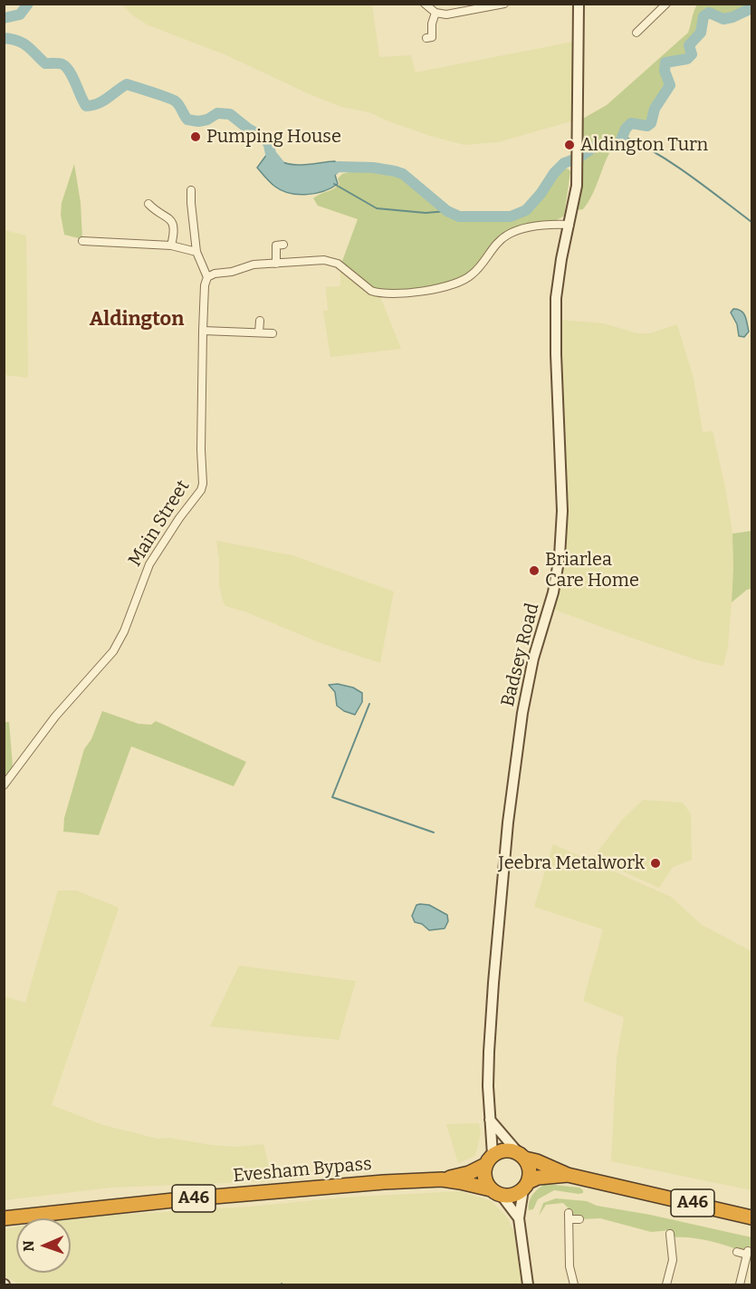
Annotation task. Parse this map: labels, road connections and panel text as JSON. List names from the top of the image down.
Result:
{
  "streets": {
    "highway": ["Evesham Bypass", "A46"],
    "main road": ["Badsey Road"],
    "street": ["Main Street"]
  },
  "crossings": [
    ["Badsey Road", "Evesham Bypass"],
    ["Badsey Road", "A46"],
    ["Evesham Bypass", "A46"]
  ],
  "districts": ["Aldington"],
  "places": [
    "Pumping House",
    "Aldington Turn",
    "Briarlea Care Home",
    "Jeebra Metalwork"
  ],
  "north": "left"
}
